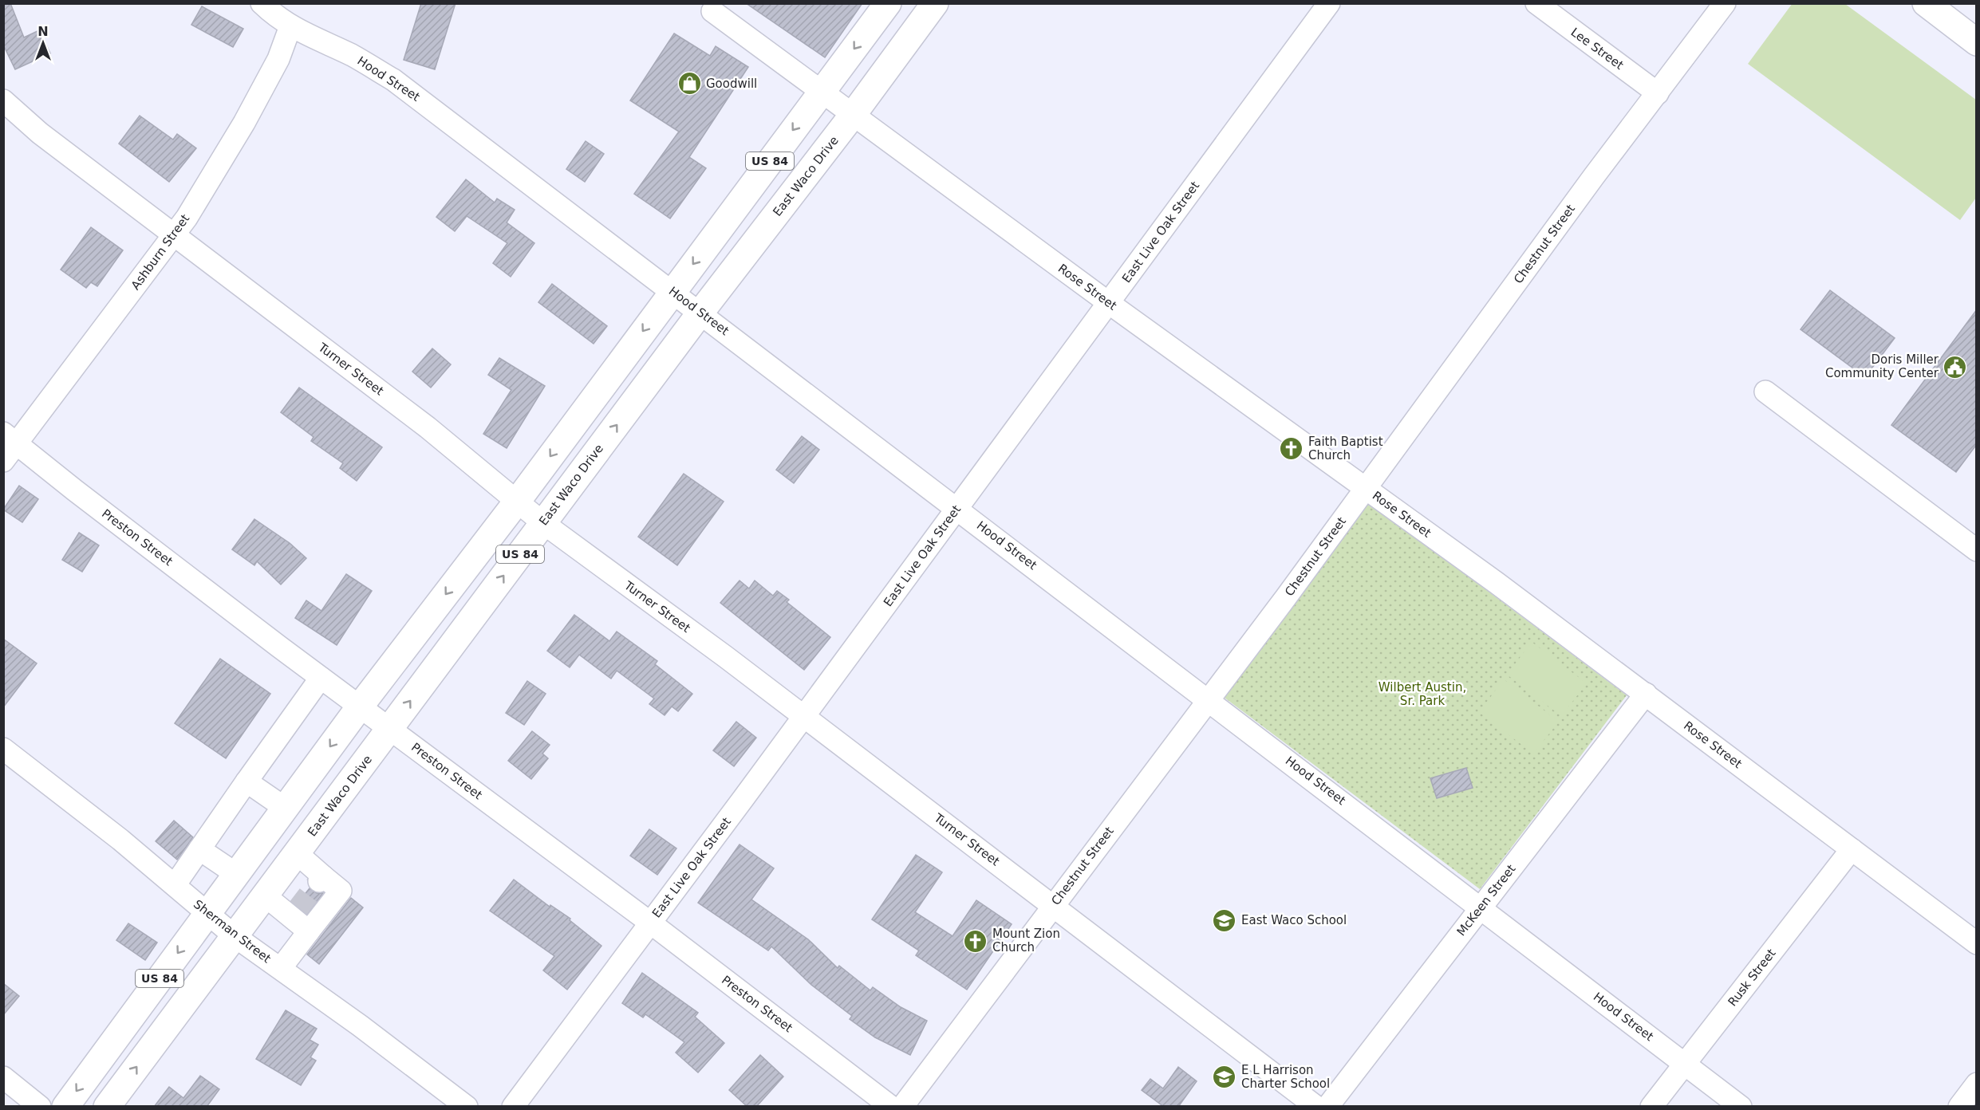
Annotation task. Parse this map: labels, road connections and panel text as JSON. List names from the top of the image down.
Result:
{
  "streets": {
    "main road": ["US 84", "East Waco Drive"],
    "street": [
      "Lee Street",
      "Hood Street",
      "East Live Oak Street",
      "Chestnut Street",
      "Ashburn Street",
      "Rose Street",
      "Turner Street",
      "Preston Street",
      "McKeen Street",
      "Sherman Street",
      "Rusk Street"
    ]
  },
  "crossings": [
    ["Lee Street", "Chestnut Street"],
    ["Hood Street", "US 84"],
    ["Hood Street", "East Waco Drive"],
    ["Hood Street", "East Live Oak Street"],
    ["Hood Street", "Chestnut Street"],
    ["Hood Street", "Ashburn Street"],
    ["Hood Street", "McKeen Street"],
    ["Hood Street", "Rusk Street"],
    ["US 84", "Rose Street"],
    ["US 84", "Turner Street"],
    ["US 84", "Preston Street"],
    ["US 84", "Sherman Street"],
    ["East Waco Drive", "Rose Street"],
    ["East Waco Drive", "Turner Street"],
    ["East Waco Drive", "Preston Street"],
    ["East Waco Drive", "Sherman Street"],
    ["East Live Oak Street", "Rose Street"],
    ["East Live Oak Street", "Turner Street"],
    ["East Live Oak Street", "Preston Street"],
    ["Chestnut Street", "Rose Street"],
    ["Chestnut Street", "Turner Street"],
    ["Ashburn Street", "Turner Street"],
    ["Ashburn Street", "Preston Street"],
    ["Rose Street", "McKeen Street"],
    ["Rose Street", "Rusk Street"]
  ],
  "parks": ["Wilbert Austin, Sr. Park"],
  "places": {
    "shop": ["Goodwill"],
    "public building": ["Doris Miller Community Center"],
    "church": ["Faith Baptist Church", "Mount Zion Church"],
    "school or university": ["East Waco School", "E L Harrison Charter School"]
  },
  "north": "top"
}
